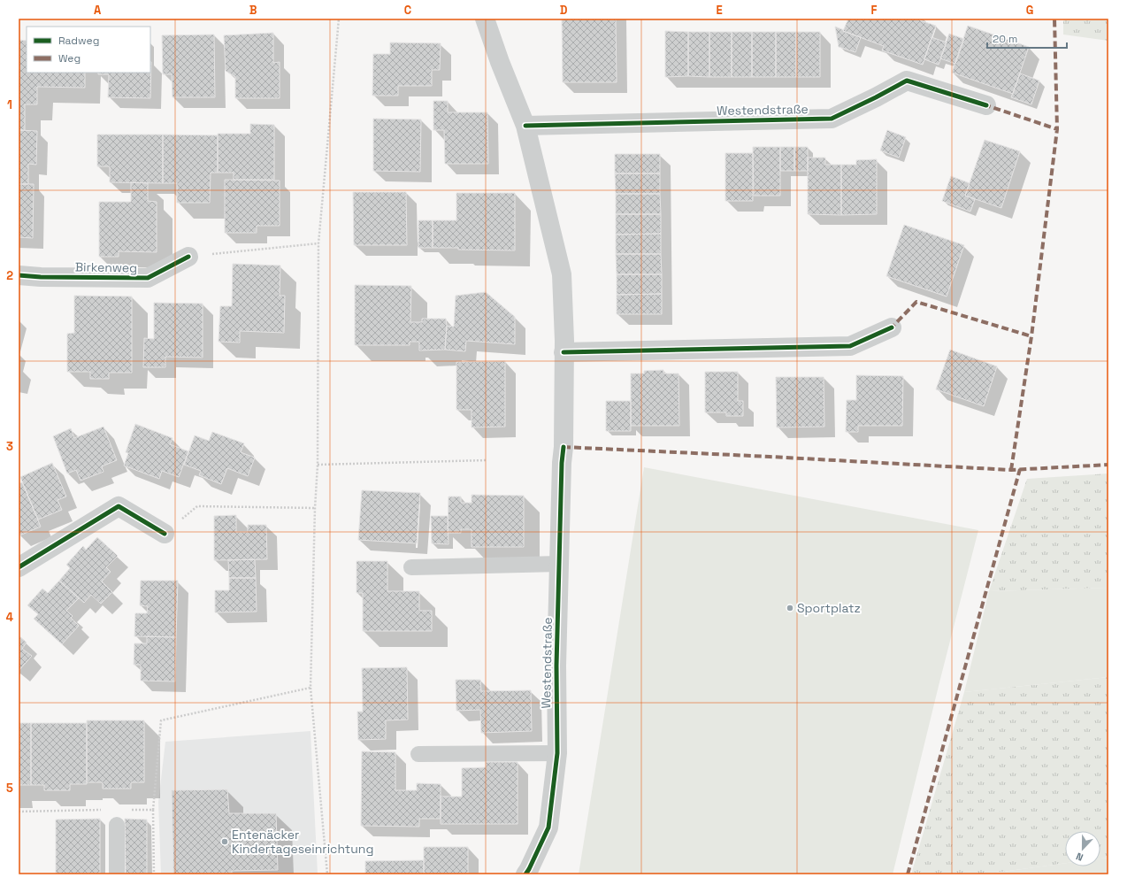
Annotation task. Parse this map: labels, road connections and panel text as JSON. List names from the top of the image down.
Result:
{
  "streets": {
    "street": ["Westendstraße", "Birkenweg"]
  },
  "places": ["Sportplatz", "Entenäcker Kindertageseinrichtung"],
  "legend": ["Radweg", "Weg"],
  "scale_bar": "20 m",
  "north": "bottom",
  "grid": {
    "columns": [
      "A",
      "B",
      "C",
      "D",
      "E",
      "F",
      "G"
    ],
    "rows": [
      "1",
      "2",
      "3",
      "4",
      "5"
    ]
  }
}
